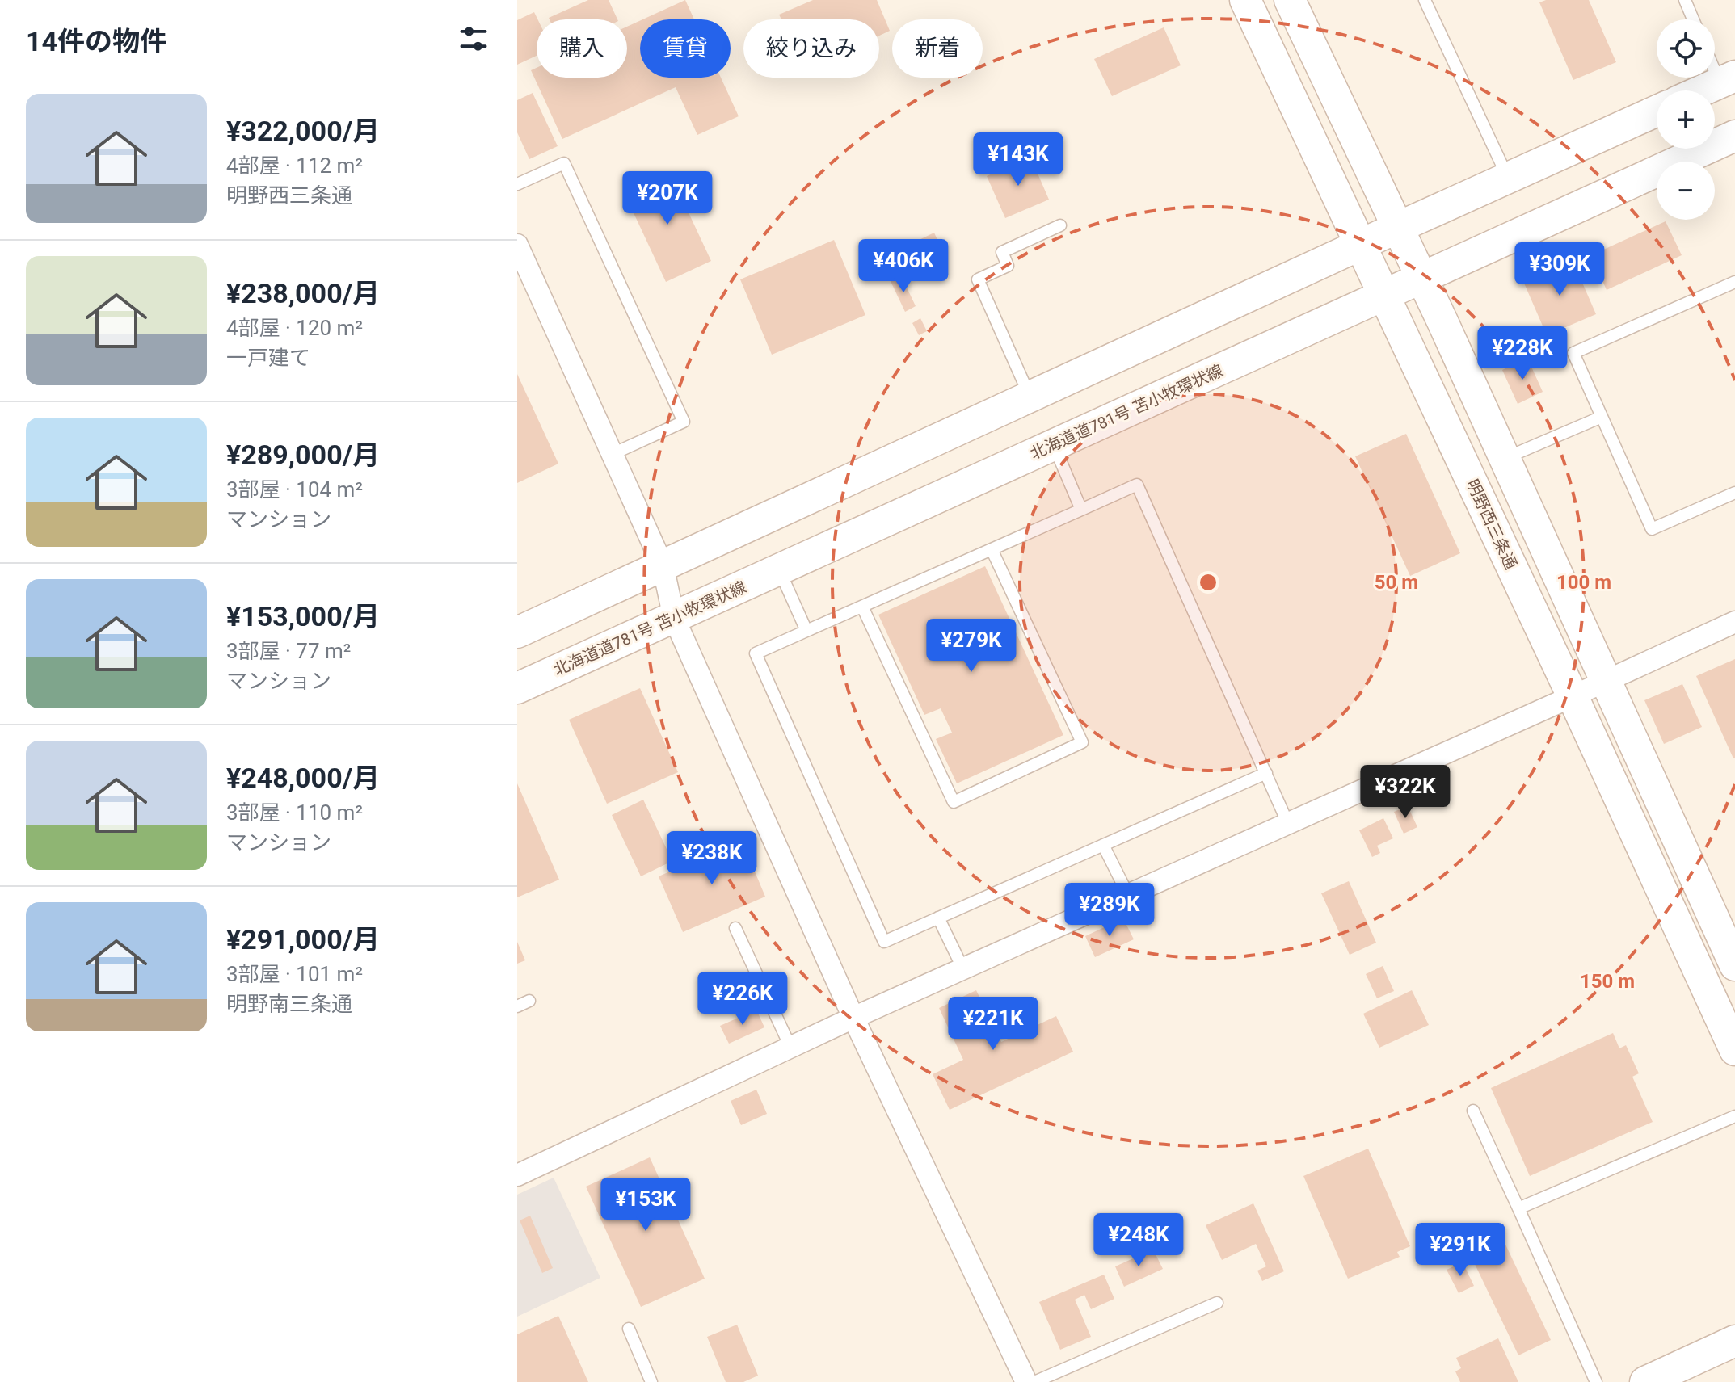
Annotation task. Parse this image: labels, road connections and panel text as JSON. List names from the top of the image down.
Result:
{
  "streets": {
    "main road": ["北海道道781号 苫小牧環状線", "明野西三条通"]
  },
  "crossings": [
    ["北海道道781号 苫小牧環状線", "明野西三条通"]
  ],
  "page": {
    "heading": "14件の物件",
    "map_buttons": ["+", "−"],
    "chip": [
      "購入",
      "賃貸",
      "絞り込み",
      "新着"
    ],
    "list": [
      {
        "name": "¥322,000/月",
        "note": "4部屋 · 112 m² · 明野西三条通"
      },
      {
        "name": "¥238,000/月",
        "note": "4部屋 · 120 m² · 一戸建て"
      },
      {
        "name": "¥289,000/月",
        "note": "3部屋 · 104 m² · マンション"
      },
      {
        "name": "¥153,000/月",
        "note": "3部屋 · 77 m² · マンション"
      },
      {
        "name": "¥248,000/月",
        "note": "3部屋 · 110 m² · マンション"
      },
      {
        "name": "¥291,000/月",
        "note": "3部屋 · 101 m² · 明野南三条通"
      }
    ],
    "price": [
      "¥143K",
      "¥207K",
      "¥406K",
      "¥309K",
      "¥228K",
      "¥279K",
      "¥322K",
      "¥238K",
      "¥289K",
      "¥226K",
      "¥221K",
      "¥153K",
      "¥248K",
      "¥291K"
    ]
  },
  "rings": ["50 m", "100 m", "150 m"]
}
